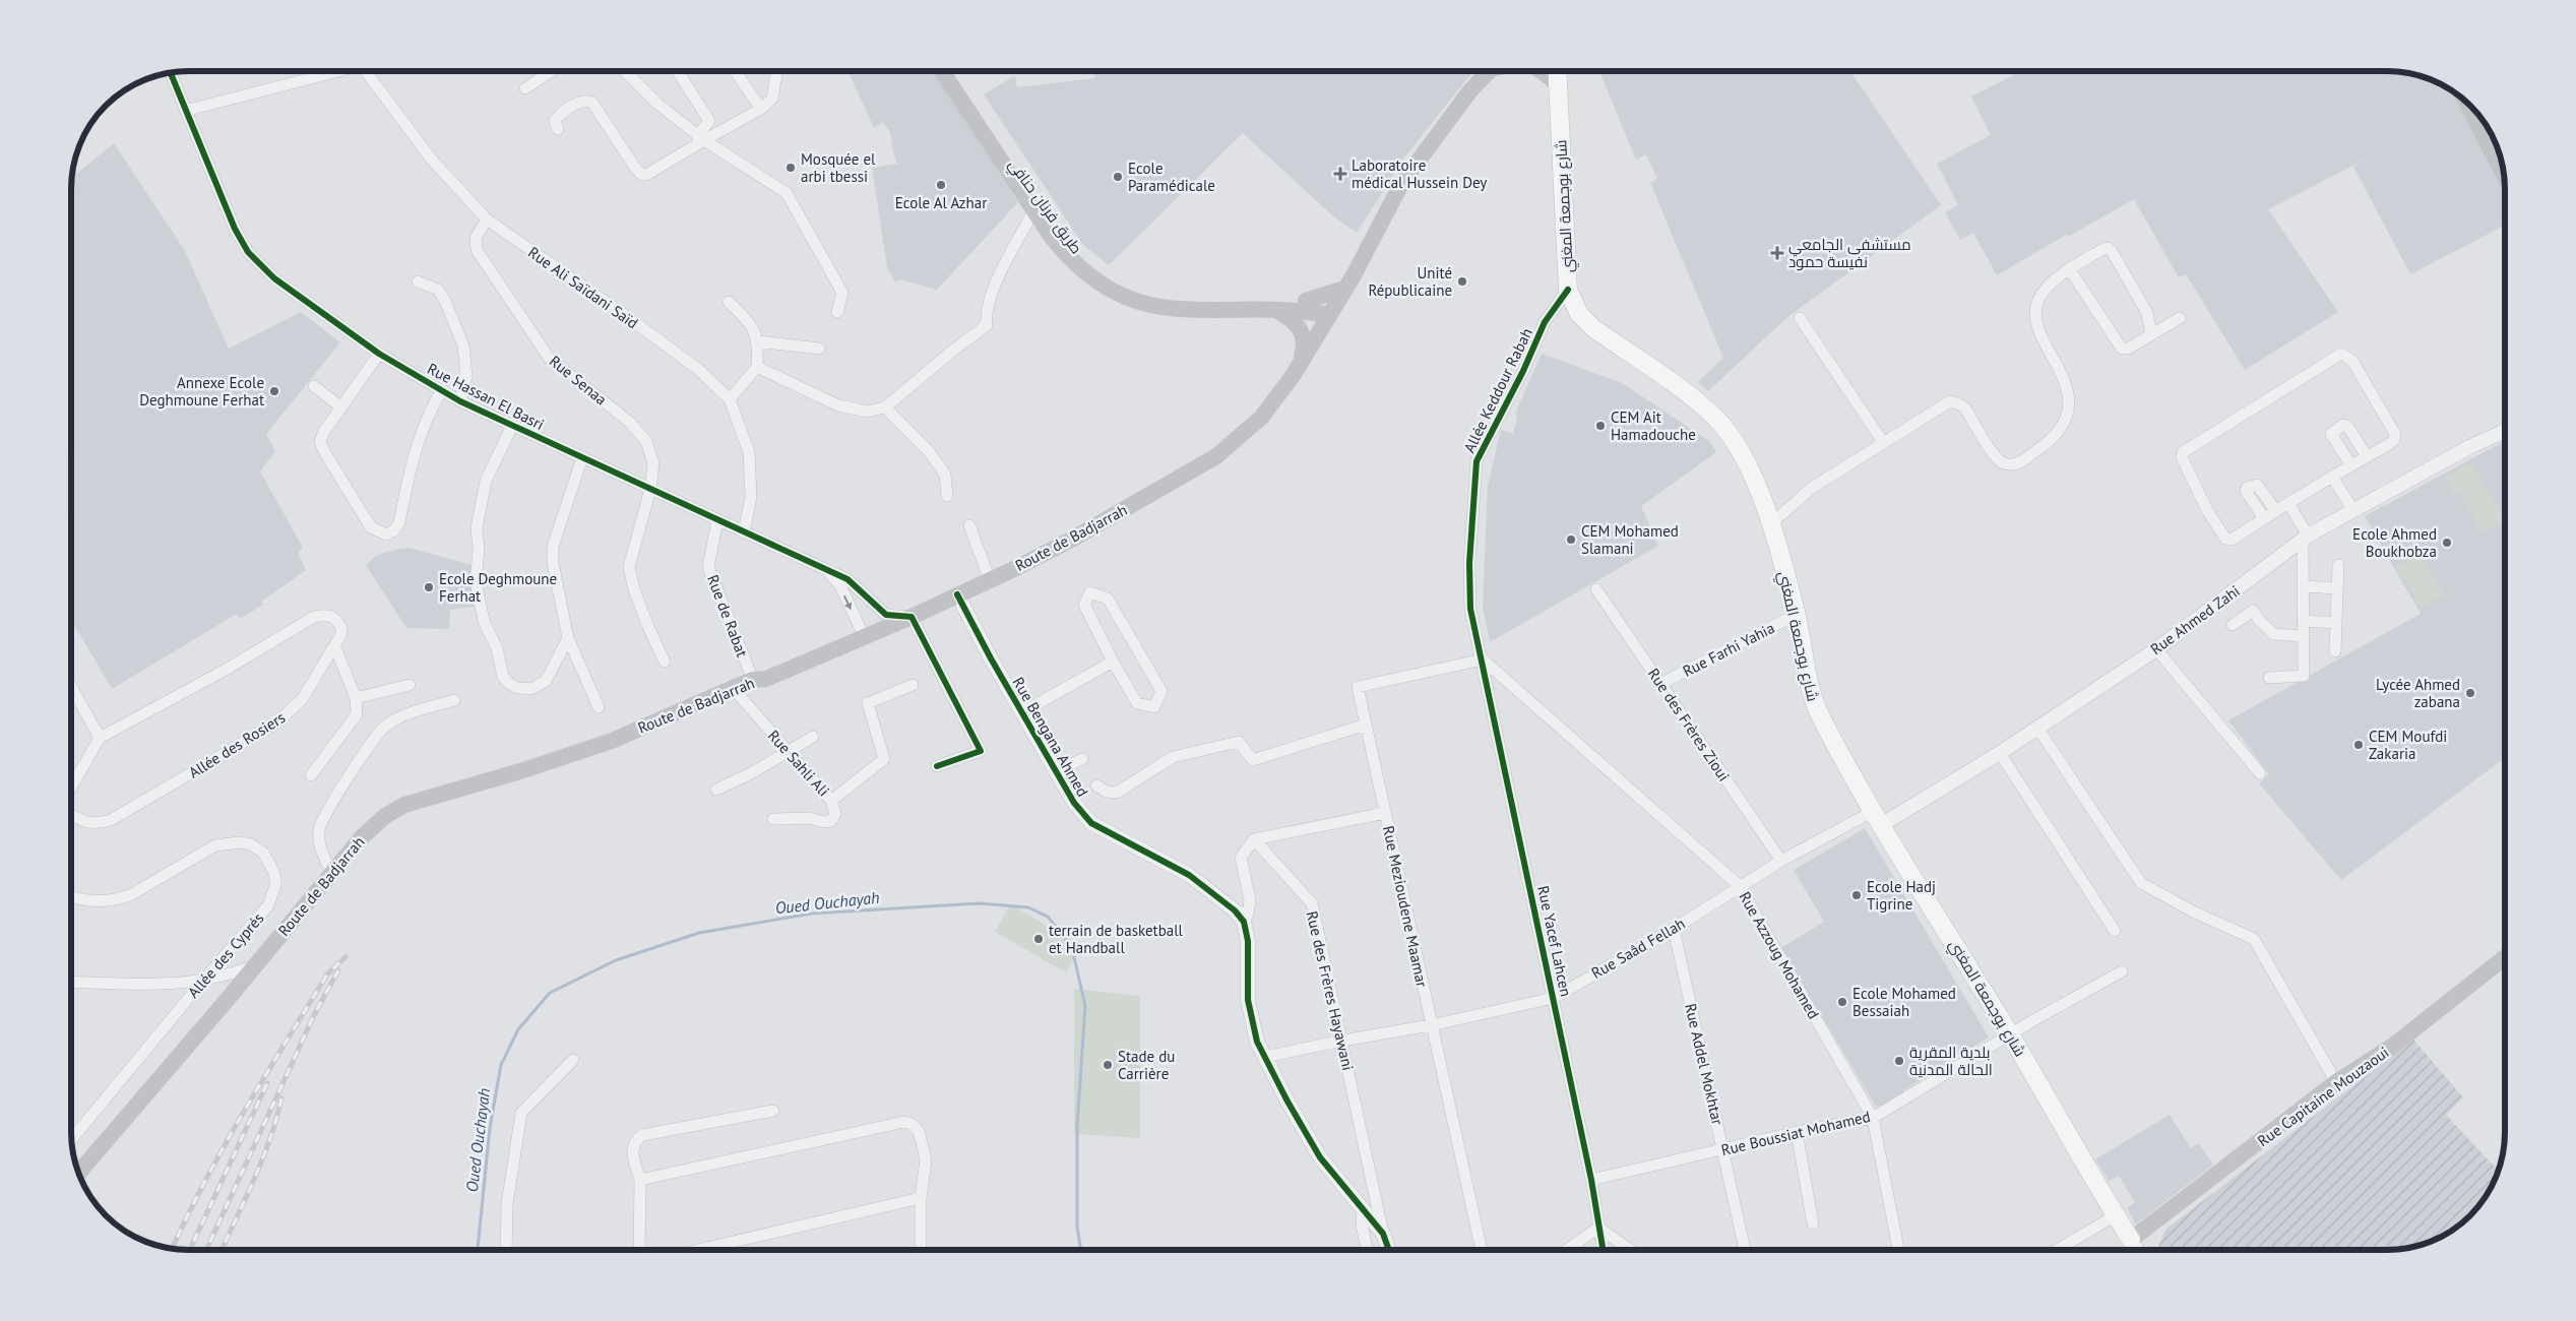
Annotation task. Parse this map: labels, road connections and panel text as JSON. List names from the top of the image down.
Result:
{
  "streets": {
    "main road": [
      "طريق فرنان حنافي",
      "شارع بوجمعة المغني",
      "Route de Badjarrah",
      "Rue Capitaine Mouzaoui"
    ],
    "street": [
      "Rue Ali Saïdani Saïd",
      "Rue Senaa",
      "Allée Keddour Rabah",
      "Rue Hassan El Basri",
      "Rue de Rabat",
      "Rue Ahmed Zahi",
      "Rue Farhi Yahia",
      "Rue des Frères Zioui",
      "Rue Bengana Ahmed",
      "Allée des Rosiers",
      "Rue Sahli Ali",
      "Rue Mezioudene Maamar",
      "Rue Yacef Lahcen",
      "Rue Saâd Fellah",
      "Allée des Cyprés",
      "Rue Azzoug Mohamed",
      "Rue des Frères Hayawani",
      "Rue Addel Mokhtar",
      "Rue Boussiat Mohamed"
    ]
  },
  "crossings": [
    ["طريق فرنان حنافي", "Route de Badjarrah"],
    ["شارع بوجمعة المغني", "Allée Keddour Rabah"],
    ["شارع بوجمعة المغني", "Rue Ahmed Zahi"],
    ["شارع بوجمعة المغني", "Rue Farhi Yahia"],
    ["شارع بوجمعة المغني", "Rue Saâd Fellah"],
    ["شارع بوجمعة المغني", "Rue Capitaine Mouzaoui"],
    ["شارع بوجمعة المغني", "Rue Boussiat Mohamed"],
    ["Rue Ali Saïdani Saïd", "Rue Senaa"],
    ["Rue Ali Saïdani Saïd", "Rue Hassan El Basri"],
    ["Rue Senaa", "Rue Hassan El Basri"],
    ["Allée Keddour Rabah", "Rue Mezioudene Maamar"],
    ["Allée Keddour Rabah", "Rue Yacef Lahcen"],
    ["Allée Keddour Rabah", "Rue Azzoug Mohamed"],
    ["Rue Hassan El Basri", "Route de Badjarrah"],
    ["Rue Hassan El Basri", "Rue de Rabat"],
    ["Route de Badjarrah", "Rue de Rabat"],
    ["Route de Badjarrah", "Rue Bengana Ahmed"],
    ["Route de Badjarrah", "Rue Sahli Ali"],
    ["Rue Ahmed Zahi", "Rue Saâd Fellah"],
    ["Rue Farhi Yahia", "Rue des Frères Zioui"],
    ["Rue des Frères Zioui", "Rue Saâd Fellah"],
    ["Rue Bengana Ahmed", "Rue Saâd Fellah"],
    ["Rue Bengana Ahmed", "Rue des Frères Hayawani"],
    ["Rue Mezioudene Maamar", "Rue Yacef Lahcen"],
    ["Rue Mezioudene Maamar", "Rue Saâd Fellah"],
    ["Rue Mezioudene Maamar", "Rue Azzoug Mohamed"],
    ["Rue Yacef Lahcen", "Rue Saâd Fellah"],
    ["Rue Yacef Lahcen", "Rue Azzoug Mohamed"],
    ["Rue Yacef Lahcen", "Rue Boussiat Mohamed"],
    ["Rue Saâd Fellah", "Rue Azzoug Mohamed"],
    ["Rue Saâd Fellah", "Rue des Frères Hayawani"],
    ["Rue Saâd Fellah", "Rue Addel Mokhtar"],
    ["Rue Azzoug Mohamed", "Rue Boussiat Mohamed"],
    ["Rue Addel Mokhtar", "Rue Boussiat Mohamed"]
  ],
  "water": ["Oued Ouchayah"],
  "places": {
    "other": [
      "Mosquée el arbi tbessi",
      "Ecole Paramédicale",
      "Ecole Al Azhar",
      "Unité Républicaine",
      "Annexe Ecole Deghmoune Ferhat",
      "CEM Ait Hamadouche",
      "CEM Mohamed Slamani",
      "Ecole Ahmed Boukhobza",
      "Ecole Deghmoune Ferhat",
      "Lycée Ahmed zabana",
      "CEM Moufdi Zakaria",
      "Ecole Hadj Tigrine",
      "terrain de basketball et Handball",
      "Ecole Mohamed Bessaiah",
      "بلدية المقرية الحالة المدنية",
      "Stade du Carrière"
    ],
    "health": ["Laboratoire médical Hussein Dey", "مستشفى الجامعي نفيسة حمود"]
  }
}
